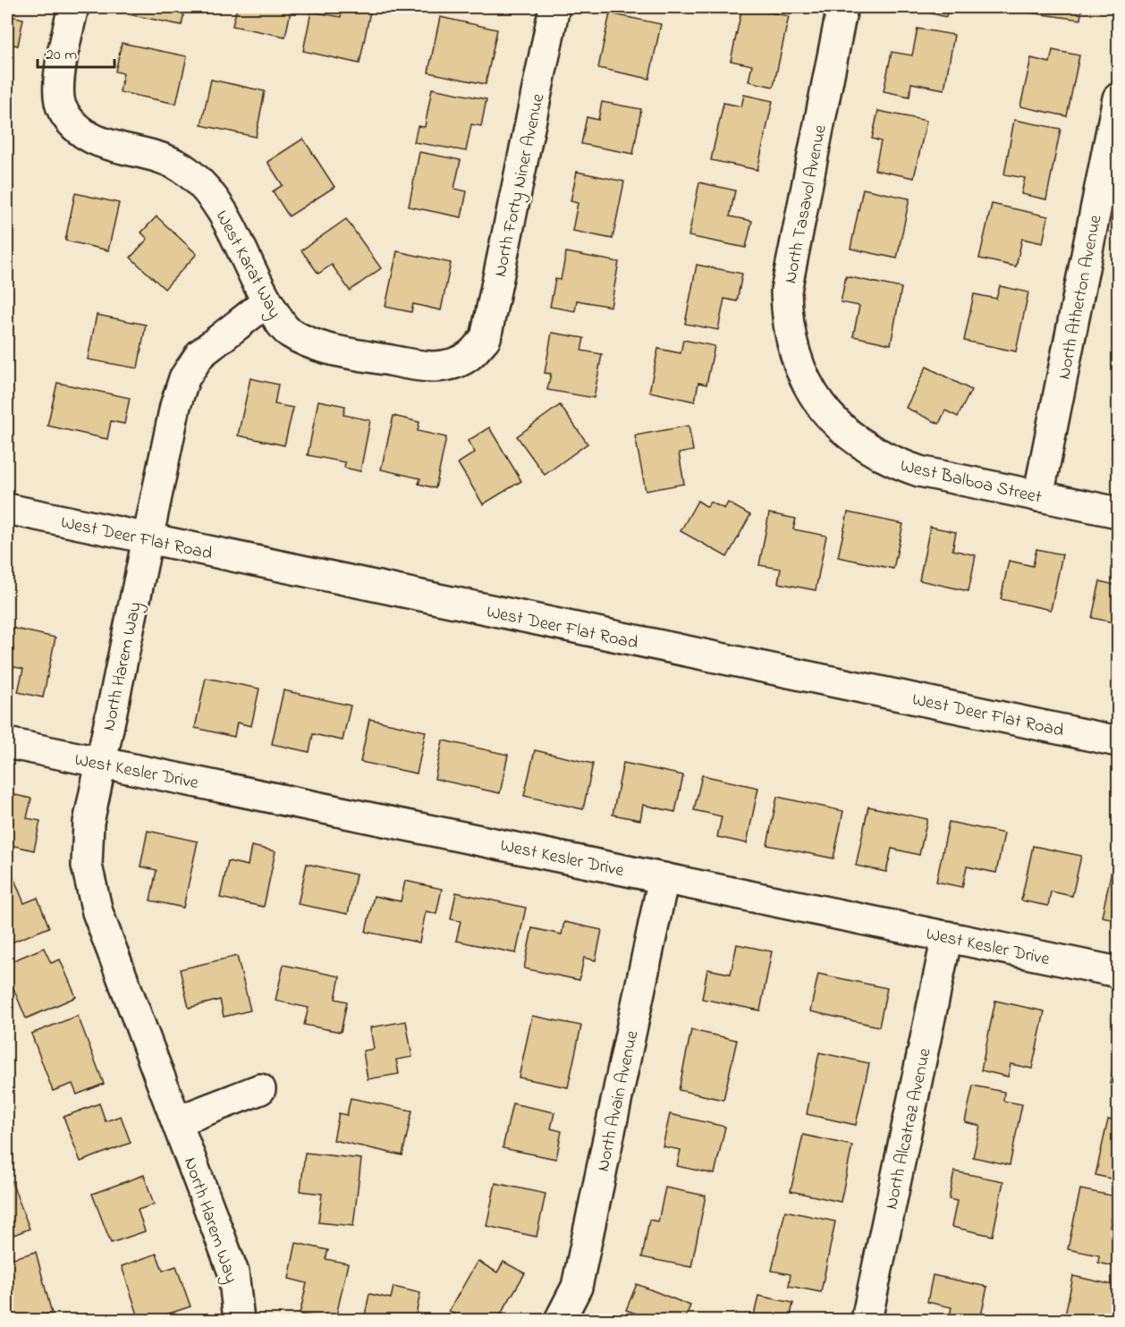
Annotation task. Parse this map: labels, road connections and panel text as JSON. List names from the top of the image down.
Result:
{
  "streets": {
    "street": [
      "North Forty Niner Avenue",
      "North Tasavol Avenue",
      "West Karat Way",
      "North Atherton Avenue",
      "West Balboa Street",
      "West Deer Flat Road",
      "North Harem Way",
      "West Kesler Drive",
      "North Avain Avenue",
      "North Alcatraz Avenue"
    ]
  },
  "crossings": [
    ["North Forty Niner Avenue", "West Karat Way"],
    ["North Tasavol Avenue", "West Balboa Street"],
    ["West Karat Way", "North Harem Way"],
    ["North Atherton Avenue", "West Balboa Street"],
    ["West Deer Flat Road", "North Harem Way"],
    ["North Harem Way", "West Kesler Drive"],
    ["West Kesler Drive", "North Avain Avenue"],
    ["West Kesler Drive", "North Alcatraz Avenue"]
  ],
  "scale_bar": "20 m"
}
